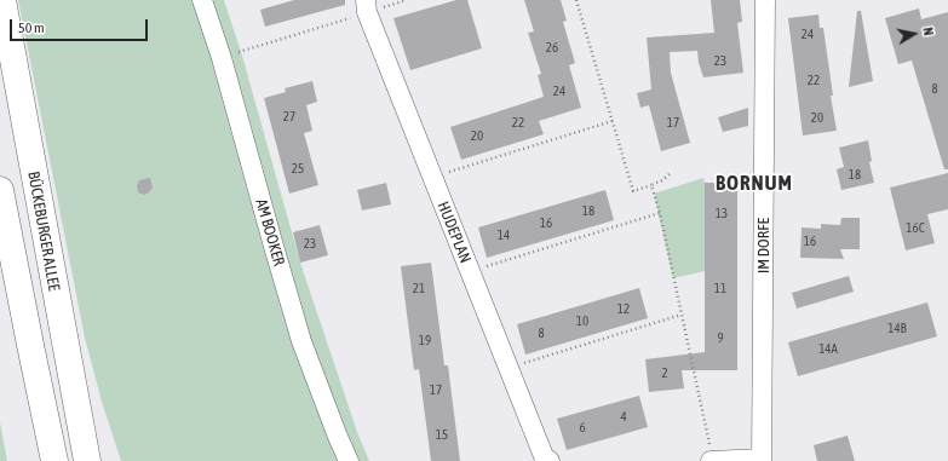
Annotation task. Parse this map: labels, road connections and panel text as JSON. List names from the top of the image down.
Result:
{
  "streets": {
    "highway": ["BÜCKEBURGER ALLEE"],
    "street": ["AM BOOKER", "HUDEPLAN", "IM DORFE"]
  },
  "districts": ["BORNUM"],
  "house_numbers": [
    "24",
    "26",
    "23",
    "22",
    "8",
    "24",
    "27",
    "20",
    "22",
    "17",
    "20",
    "25",
    "18",
    "18",
    "13",
    "16",
    "16C",
    "14",
    "16",
    "23",
    "21",
    "11",
    "12",
    "10",
    "14B",
    "8",
    "9",
    "19",
    "14A",
    "2",
    "17",
    "4",
    "6",
    "15"
  ],
  "scale_bar": "50 m",
  "north": "right"
}
